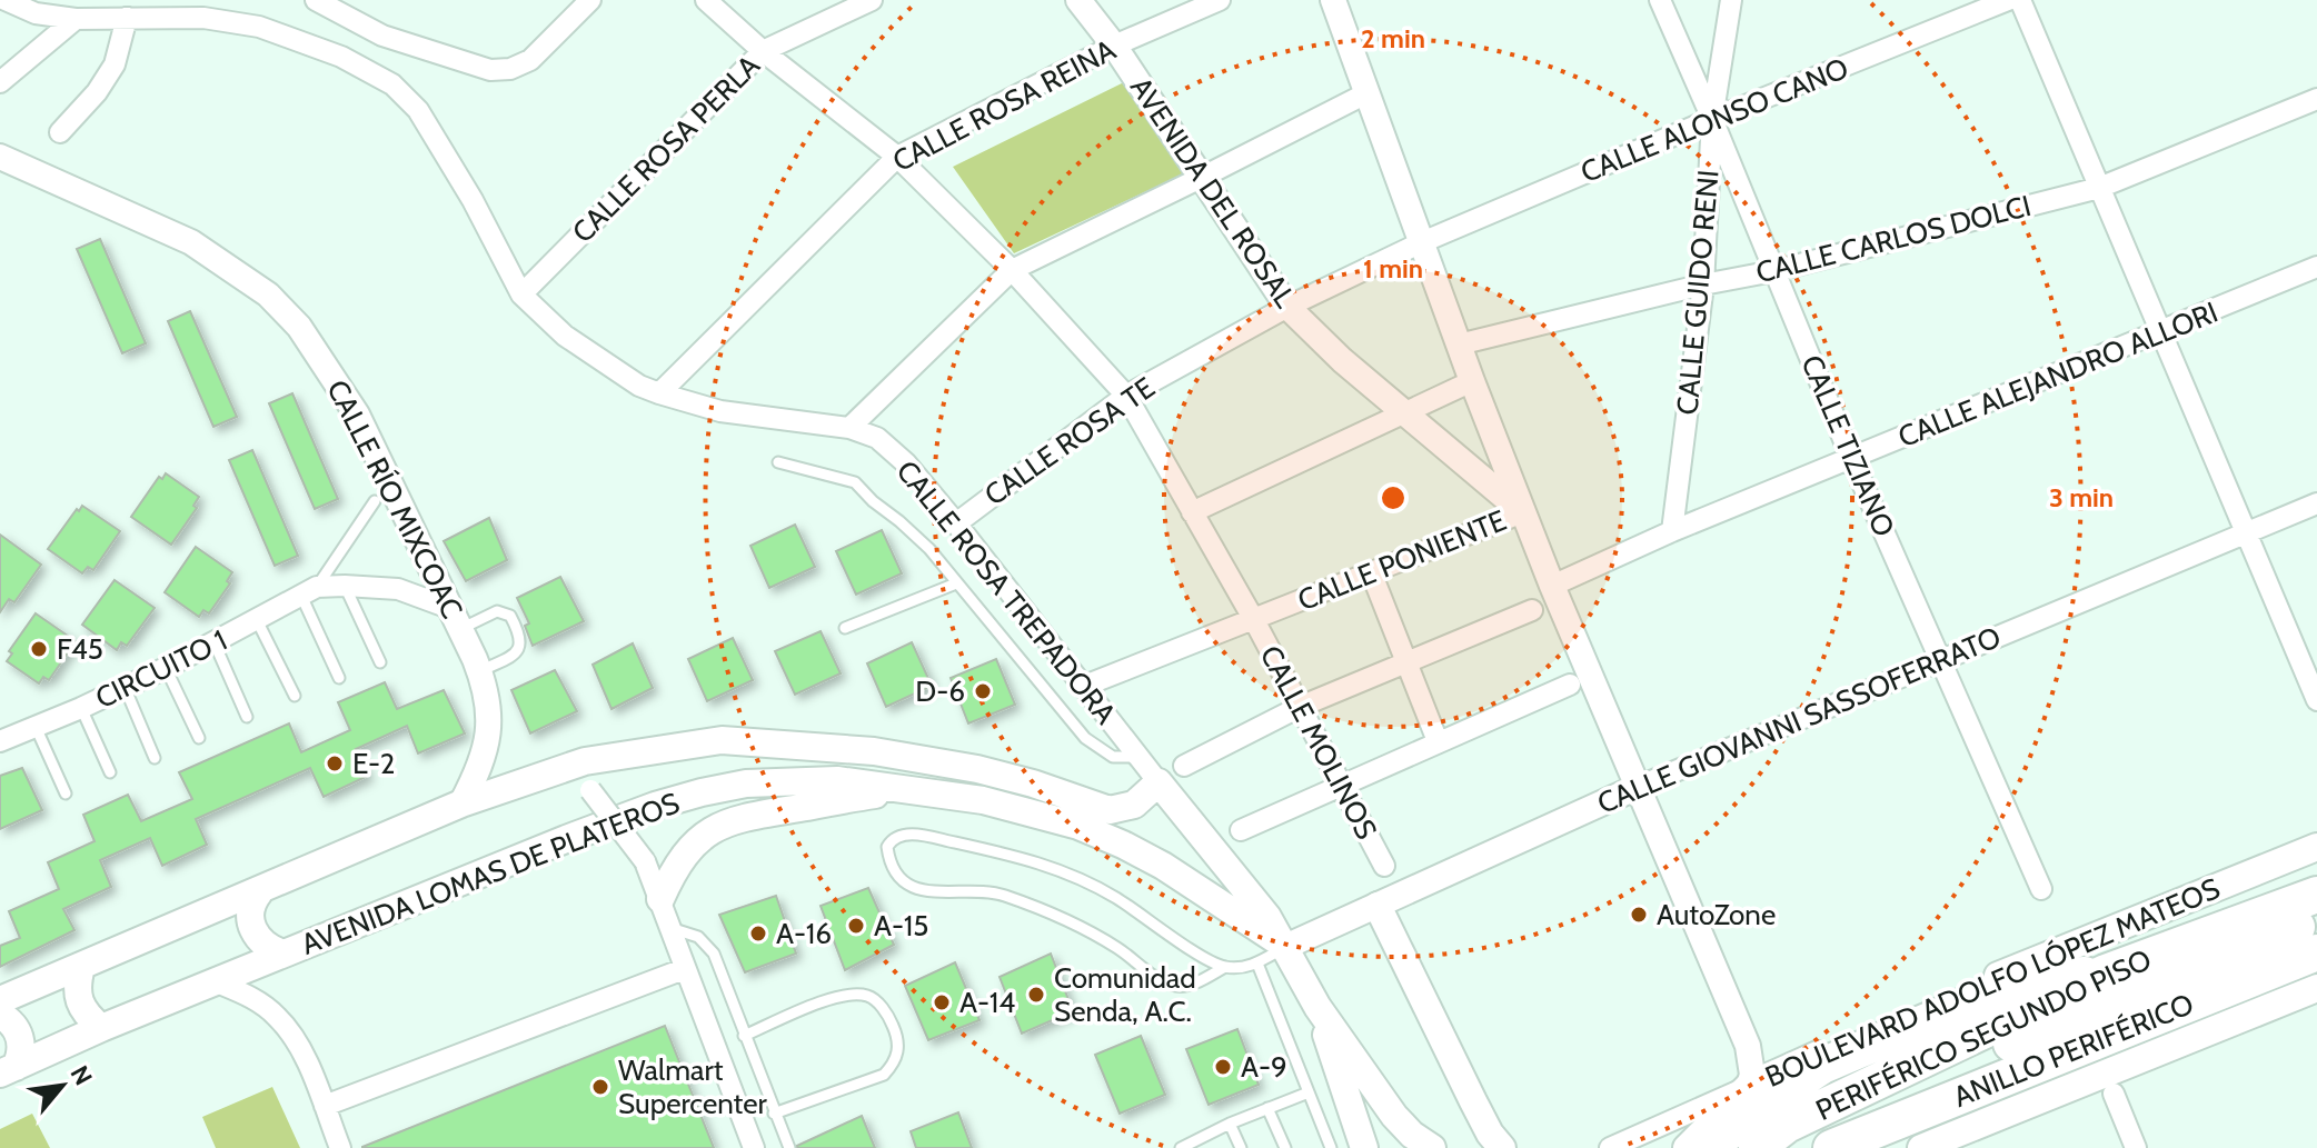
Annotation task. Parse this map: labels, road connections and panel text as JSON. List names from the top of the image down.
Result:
{
  "streets": {
    "highway": ["PERIFÉRICO SEGUNDO PISO", "ANILLO PERIFÉRICO"],
    "main road": ["CALLE ROSA TREPADORA", "AVENIDA LOMAS DE PLATEROS", "BOULEVARD ADOLFO LÓPEZ MATEOS"],
    "street": [
      "CALLE ROSA REINA",
      "CALLE ALONSO CANO",
      "CALLE ROSA PERLA",
      "AVENIDA DEL ROSAL",
      "CALLE CARLOS DOLCI",
      "CALLE GUIDO RENI",
      "CALLE ALEJANDRO ALLORI",
      "CALLE ROSA TE",
      "CALLE TIZIANO",
      "CALLE RÍO MIXCOAC",
      "CALLE PONIENTE",
      "CIRCUITO 1",
      "CALLE GIOVANNI SASSOFERRATO",
      "CALLE MOLINOS"
    ]
  },
  "crossings": [
    ["CALLE ROSA REINA", "AVENIDA DEL ROSAL"],
    ["CALLE ROSA REINA", "CALLE ROSA TREPADORA"],
    ["CALLE ROSA REINA", "CALLE MOLINOS"],
    ["CALLE ALONSO CANO", "CALLE GUIDO RENI"],
    ["CALLE ALONSO CANO", "CALLE ROSA TE"],
    ["CALLE ALONSO CANO", "CALLE TIZIANO"],
    ["CALLE ROSA PERLA", "CALLE ROSA TREPADORA"],
    ["CALLE ROSA PERLA", "CALLE MOLINOS"],
    ["AVENIDA DEL ROSAL", "CALLE ROSA TE"],
    ["AVENIDA DEL ROSAL", "CALLE PONIENTE"],
    ["CALLE CARLOS DOLCI", "CALLE GUIDO RENI"],
    ["CALLE CARLOS DOLCI", "CALLE TIZIANO"],
    ["CALLE GUIDO RENI", "CALLE ALEJANDRO ALLORI"],
    ["CALLE GUIDO RENI", "CALLE TIZIANO"],
    ["CALLE ALEJANDRO ALLORI", "CALLE TIZIANO"],
    ["CALLE ROSA TE", "CALLE ROSA TREPADORA"],
    ["CALLE ROSA TE", "CALLE MOLINOS"],
    ["CALLE TIZIANO", "CALLE GIOVANNI SASSOFERRATO"],
    ["CALLE RÍO MIXCOAC", "CIRCUITO 1"],
    ["CALLE RÍO MIXCOAC", "AVENIDA LOMAS DE PLATEROS"],
    ["CALLE PONIENTE", "CALLE ROSA TREPADORA"],
    ["CALLE PONIENTE", "CALLE MOLINOS"],
    ["CALLE ROSA TREPADORA", "CALLE GIOVANNI SASSOFERRATO"],
    ["CALLE ROSA TREPADORA", "AVENIDA LOMAS DE PLATEROS"],
    ["CALLE GIOVANNI SASSOFERRATO", "AVENIDA LOMAS DE PLATEROS"]
  ],
  "places": [
    "F45",
    "D-6",
    "E-2",
    "AutoZone",
    "A-15",
    "A-16",
    "Comunidad Senda, A.C.",
    "A-14",
    "A-9",
    "Walmart Supercenter"
  ],
  "north": "top right",
  "rings": ["2 min", "1 min", "3 min"]
}
